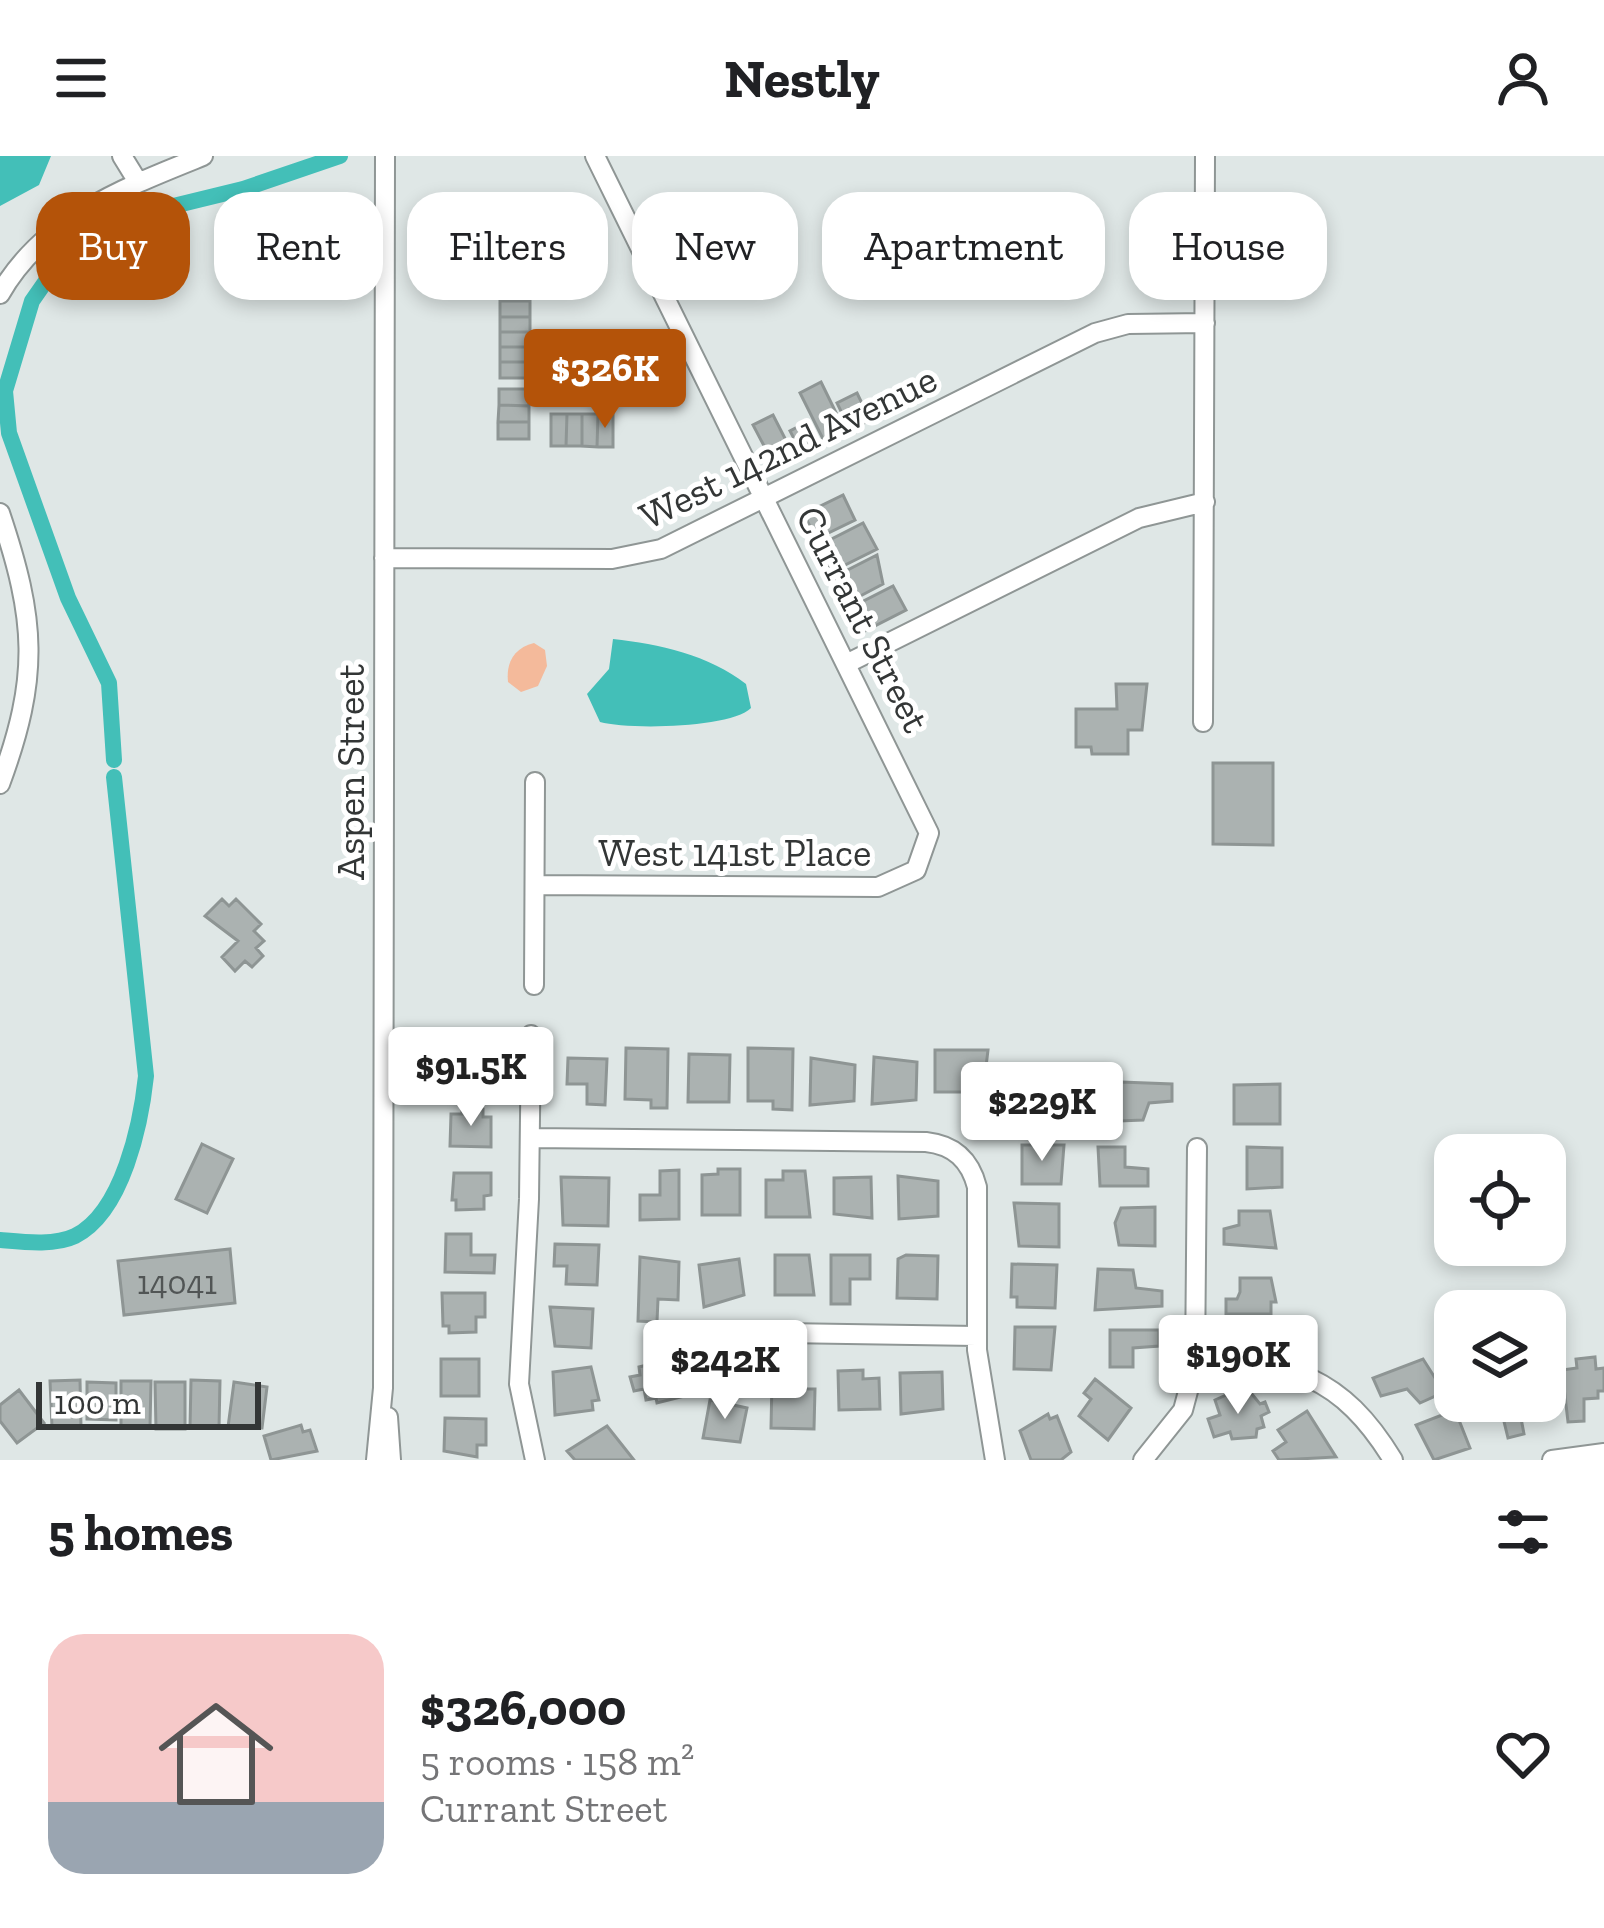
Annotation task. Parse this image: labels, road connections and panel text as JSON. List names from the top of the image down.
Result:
{
  "streets": {
    "street": [
      "West 142nd Avenue",
      "Currant Street",
      "Aspen Street",
      "West 141st Place"
    ]
  },
  "crossings": [
    ["West 142nd Avenue", "Currant Street"],
    ["West 142nd Avenue", "Aspen Street"],
    ["Currant Street", "West 141st Place"]
  ],
  "house_numbers": ["14041"],
  "scale_bar": "100 m",
  "page": {
    "header": "Nestly",
    "chip": [
      "Buy",
      "Rent",
      "Filters",
      "New",
      "Apartment",
      "House"
    ],
    "price": [
      "$326K",
      "$91.5K",
      "$229K",
      "$190K",
      "$242K"
    ],
    "scale": "100 m",
    "heading": "5 homes",
    "list": [
      {
        "name": "$326,000",
        "note": "5 rooms · 158 m² · Currant Street"
      }
    ]
  }
}
